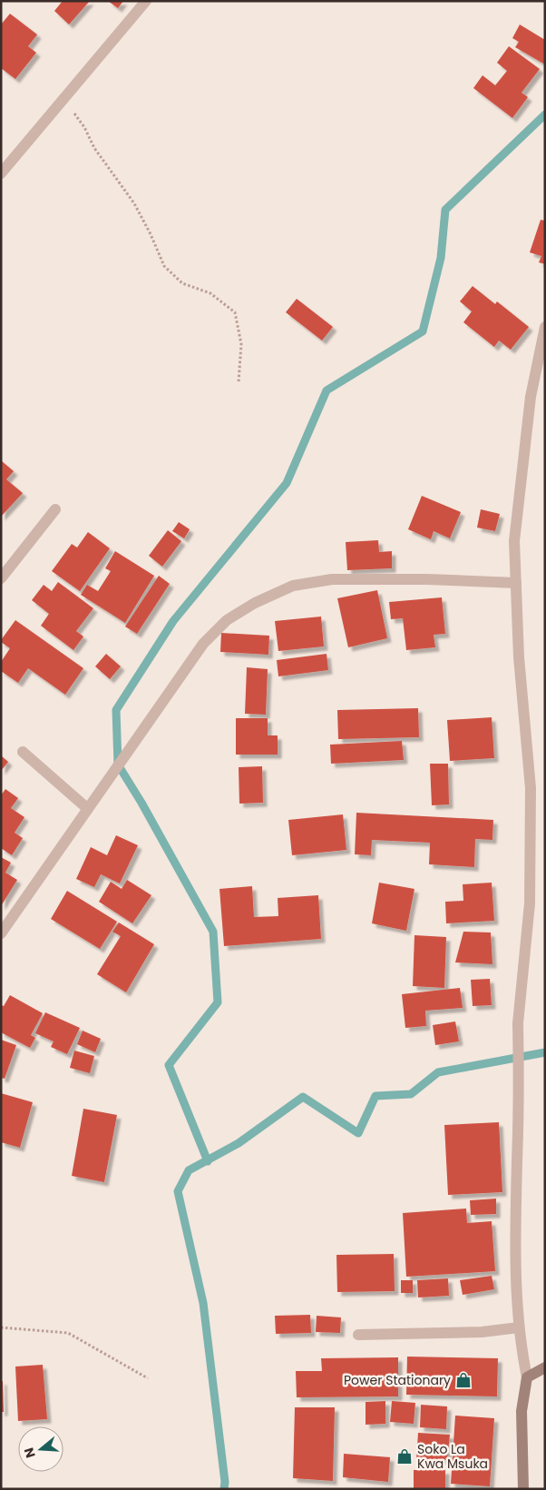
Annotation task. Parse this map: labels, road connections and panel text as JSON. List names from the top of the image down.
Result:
{
  "places": {
    "shop": ["Power Stationary", "Soko La Kwa Msuka"]
  },
  "north": "left"
}
